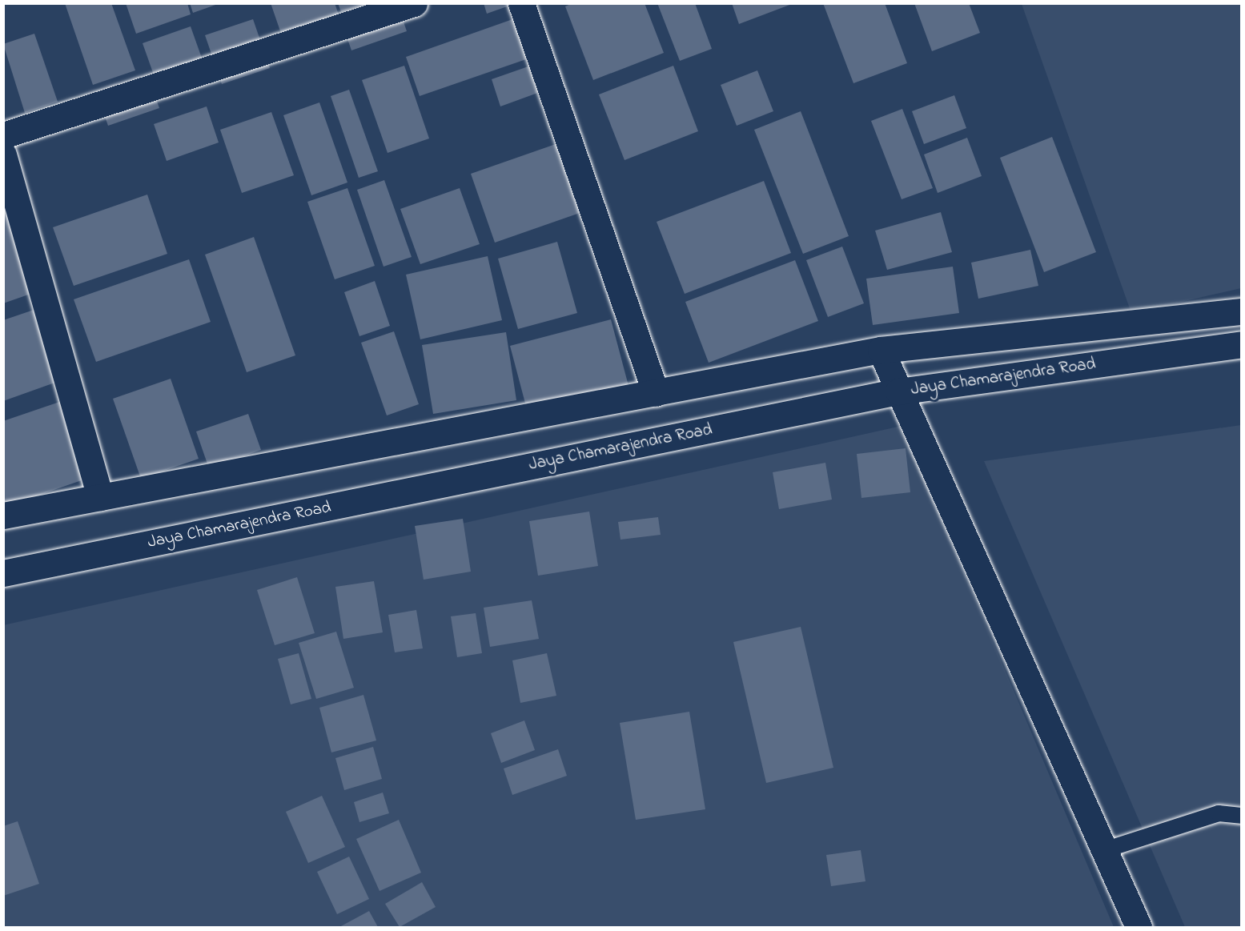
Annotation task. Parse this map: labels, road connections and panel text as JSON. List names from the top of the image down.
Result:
{
  "streets": {
    "main road": ["Jaya Chamarajendra Road"]
  }
}
